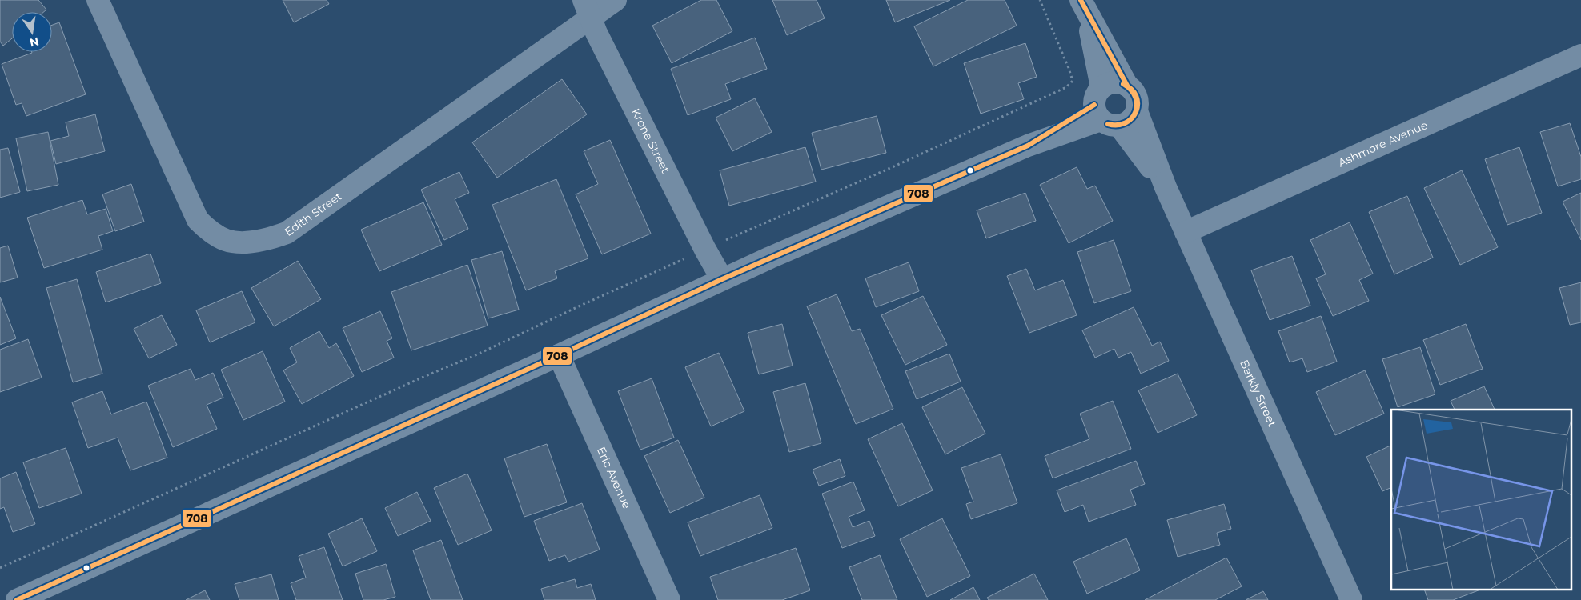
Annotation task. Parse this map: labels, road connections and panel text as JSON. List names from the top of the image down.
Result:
{
  "streets": {
    "street": [
      "Krone Street",
      "Ashmore Avenue",
      "Edith Street",
      "Barkly Street",
      "Eric Avenue"
    ]
  },
  "crossings": [
    ["Krone Street", "Edith Street"],
    ["Ashmore Avenue", "Barkly Street"]
  ],
  "lines": ["transit line 708"],
  "north": "bottom"
}
